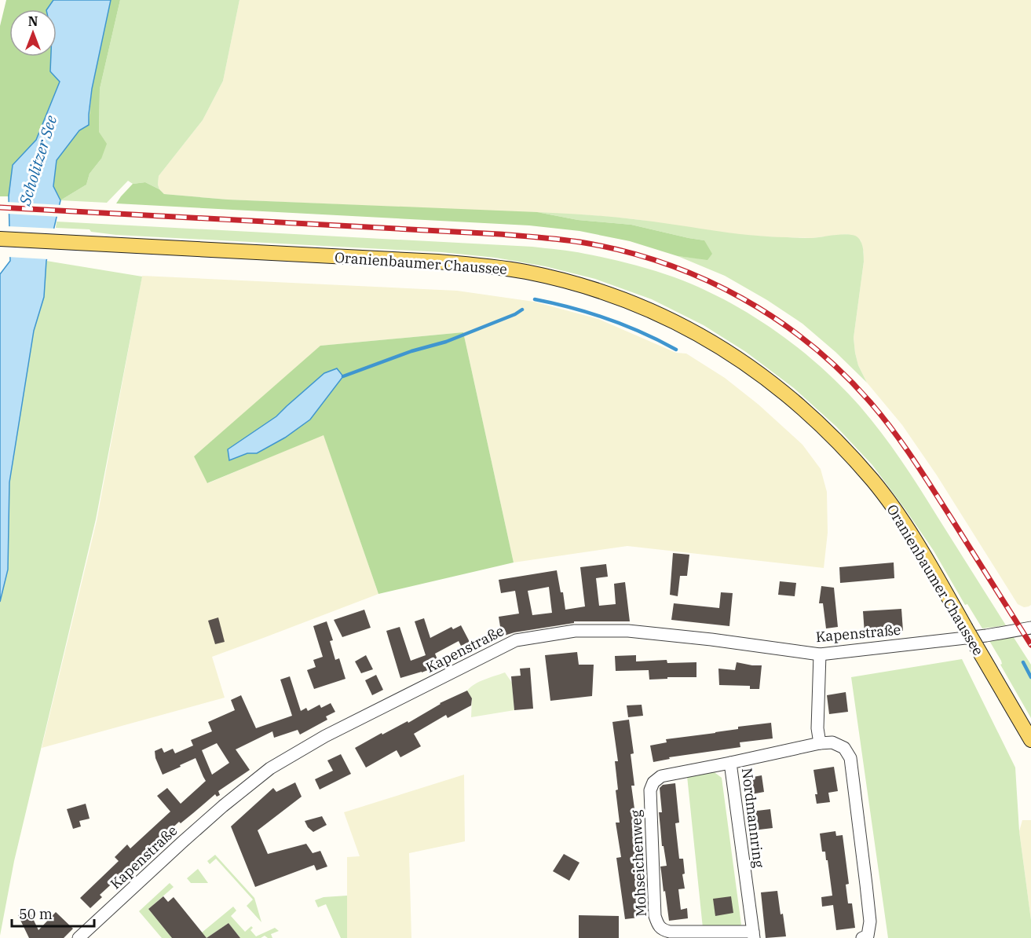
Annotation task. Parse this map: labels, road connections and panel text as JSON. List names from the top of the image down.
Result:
{
  "streets": {
    "main road": ["Oranienbaumer Chaussee"],
    "street": ["Kapenstraße", "Nordmannring", "Mohseichenweg"]
  },
  "crossings": [
    ["Nordmannring", "Mohseichenweg"]
  ],
  "water": ["Scholitzer See"],
  "scale_bar": "50 m",
  "north": "top"
}
